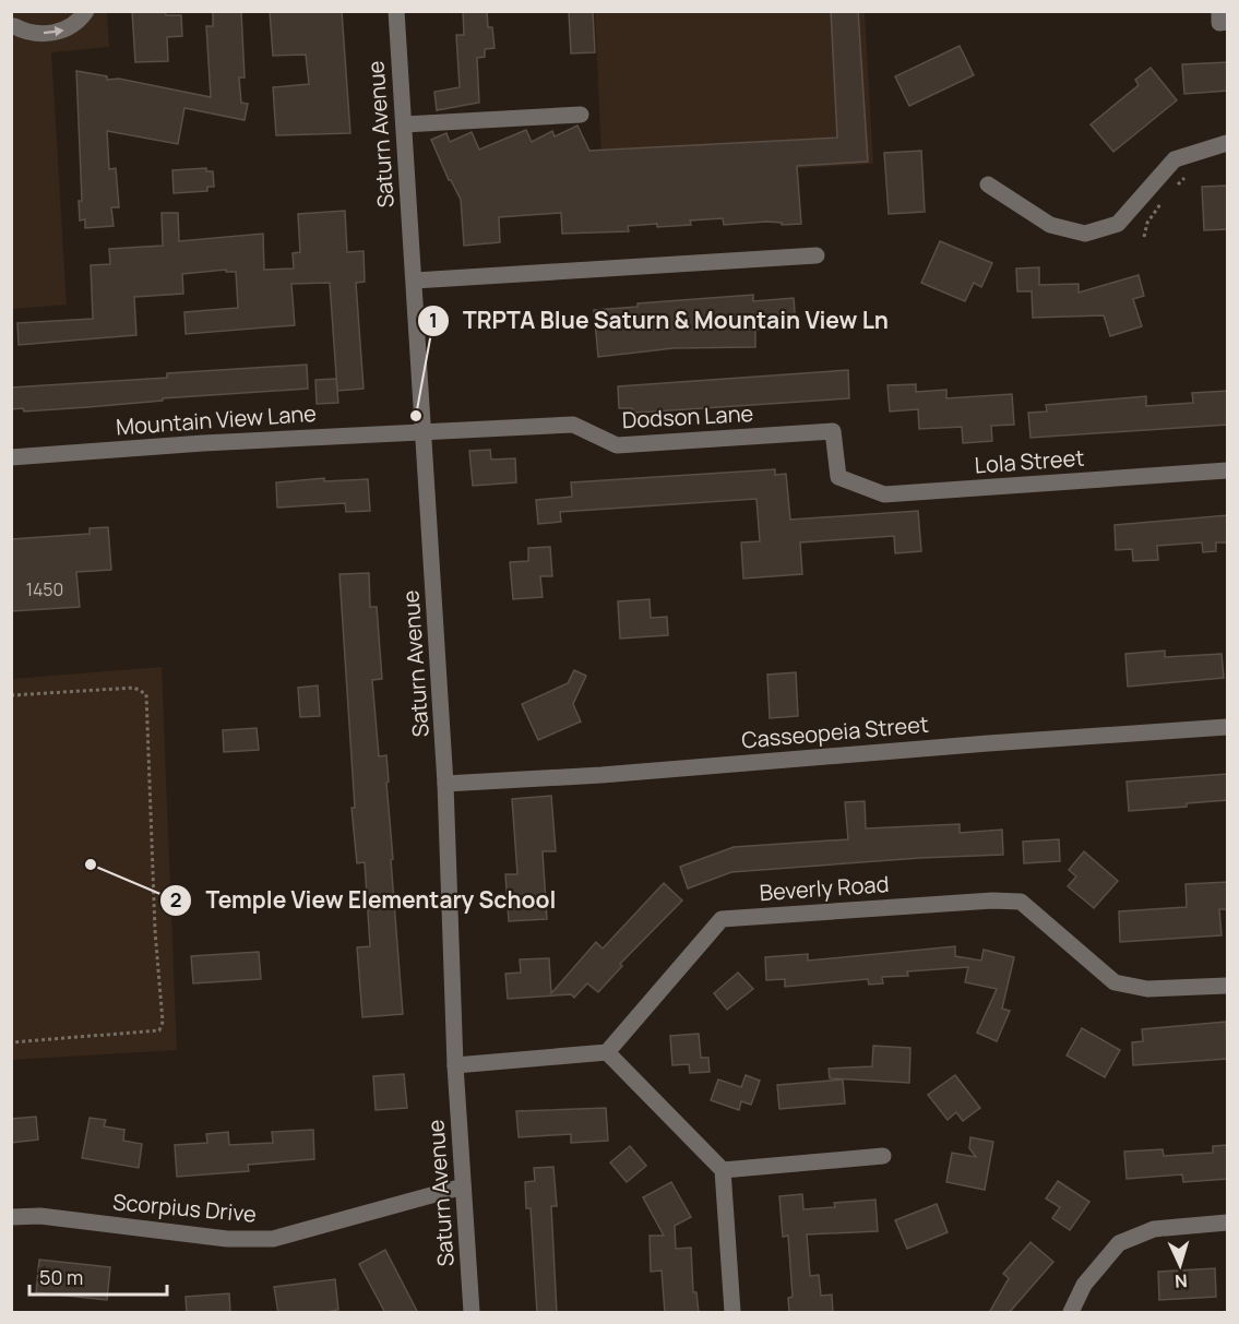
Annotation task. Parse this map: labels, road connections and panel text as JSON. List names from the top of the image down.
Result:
{
  "streets": {
    "street": [
      "Saturn Avenue",
      "Dodson Lane",
      "Mountain View Lane",
      "Lola Street",
      "Casseopeia Street",
      "Beverly Road",
      "Scorpius Drive"
    ]
  },
  "crossings": [
    ["Saturn Avenue", "Dodson Lane"],
    ["Saturn Avenue", "Mountain View Lane"],
    ["Saturn Avenue", "Casseopeia Street"],
    ["Saturn Avenue", "Scorpius Drive"],
    ["Dodson Lane", "Mountain View Lane"],
    ["Dodson Lane", "Lola Street"]
  ],
  "places": ["TRPTA Blue Saturn & Mountain View Ln", "Temple View Elementary School"],
  "house_numbers": ["1450"],
  "scale_bar": "50 m",
  "north": "bottom"
}
